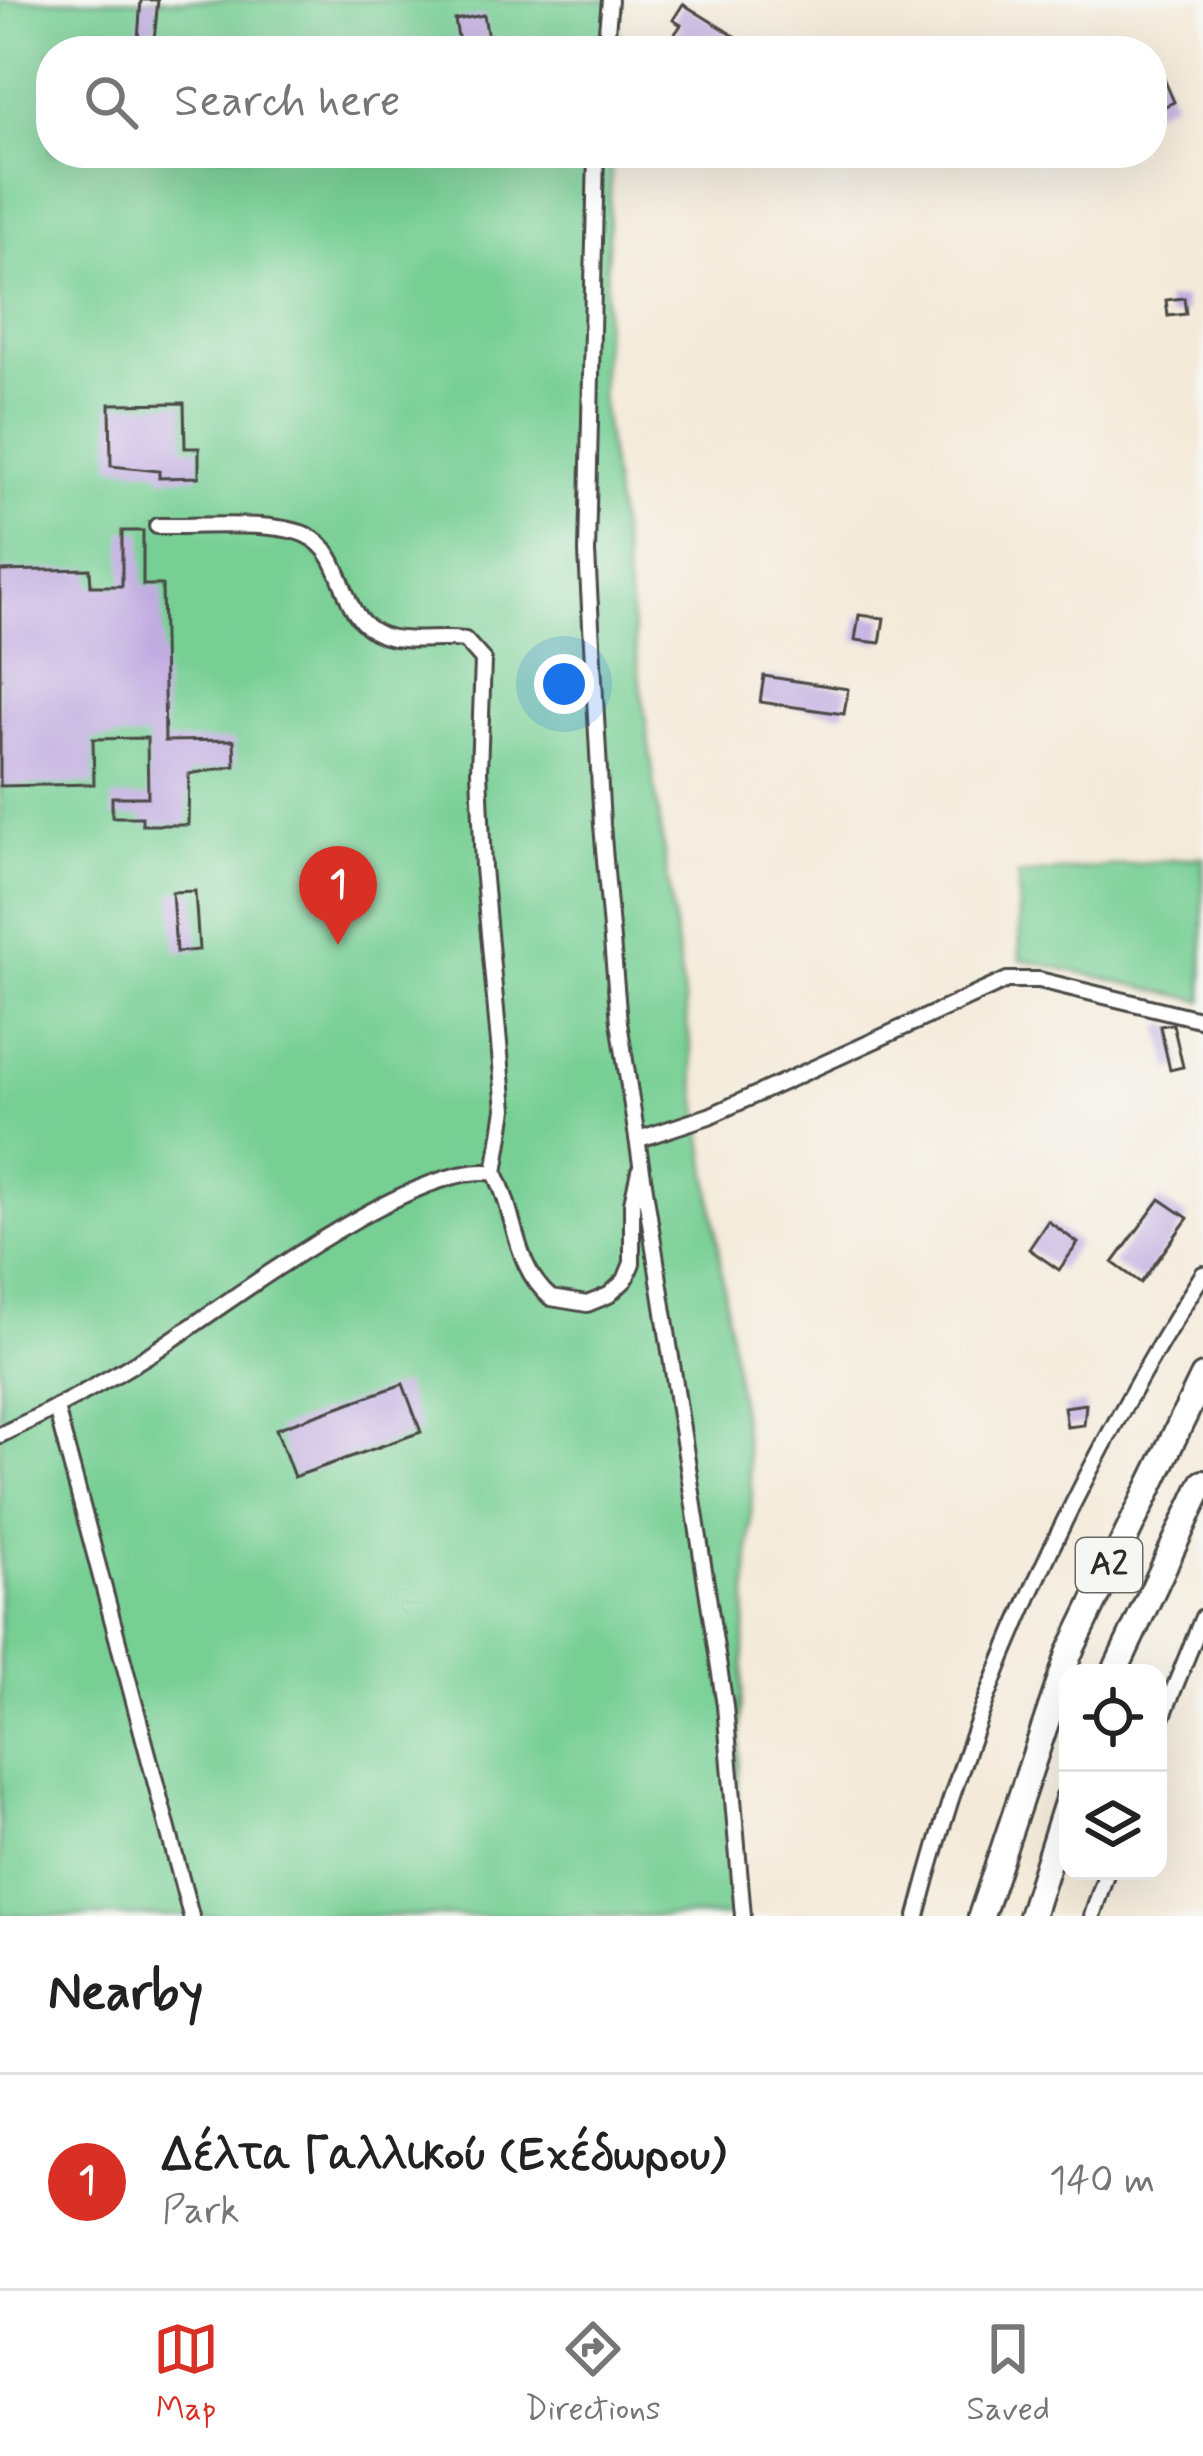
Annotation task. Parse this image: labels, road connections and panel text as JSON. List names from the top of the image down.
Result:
{
  "streets": {
    "highway": ["Α2"]
  },
  "page": {
    "search": "Search here",
    "pins": "1",
    "heading": "Nearby",
    "list": [
      {
        "mark": "1",
        "name": "Δέλτα Γαλλικού (Εχέδωρου)",
        "note": "Park",
        "value": "140 m"
      }
    ],
    "nav": ["Map", "Directions", "Saved"]
  }
}
